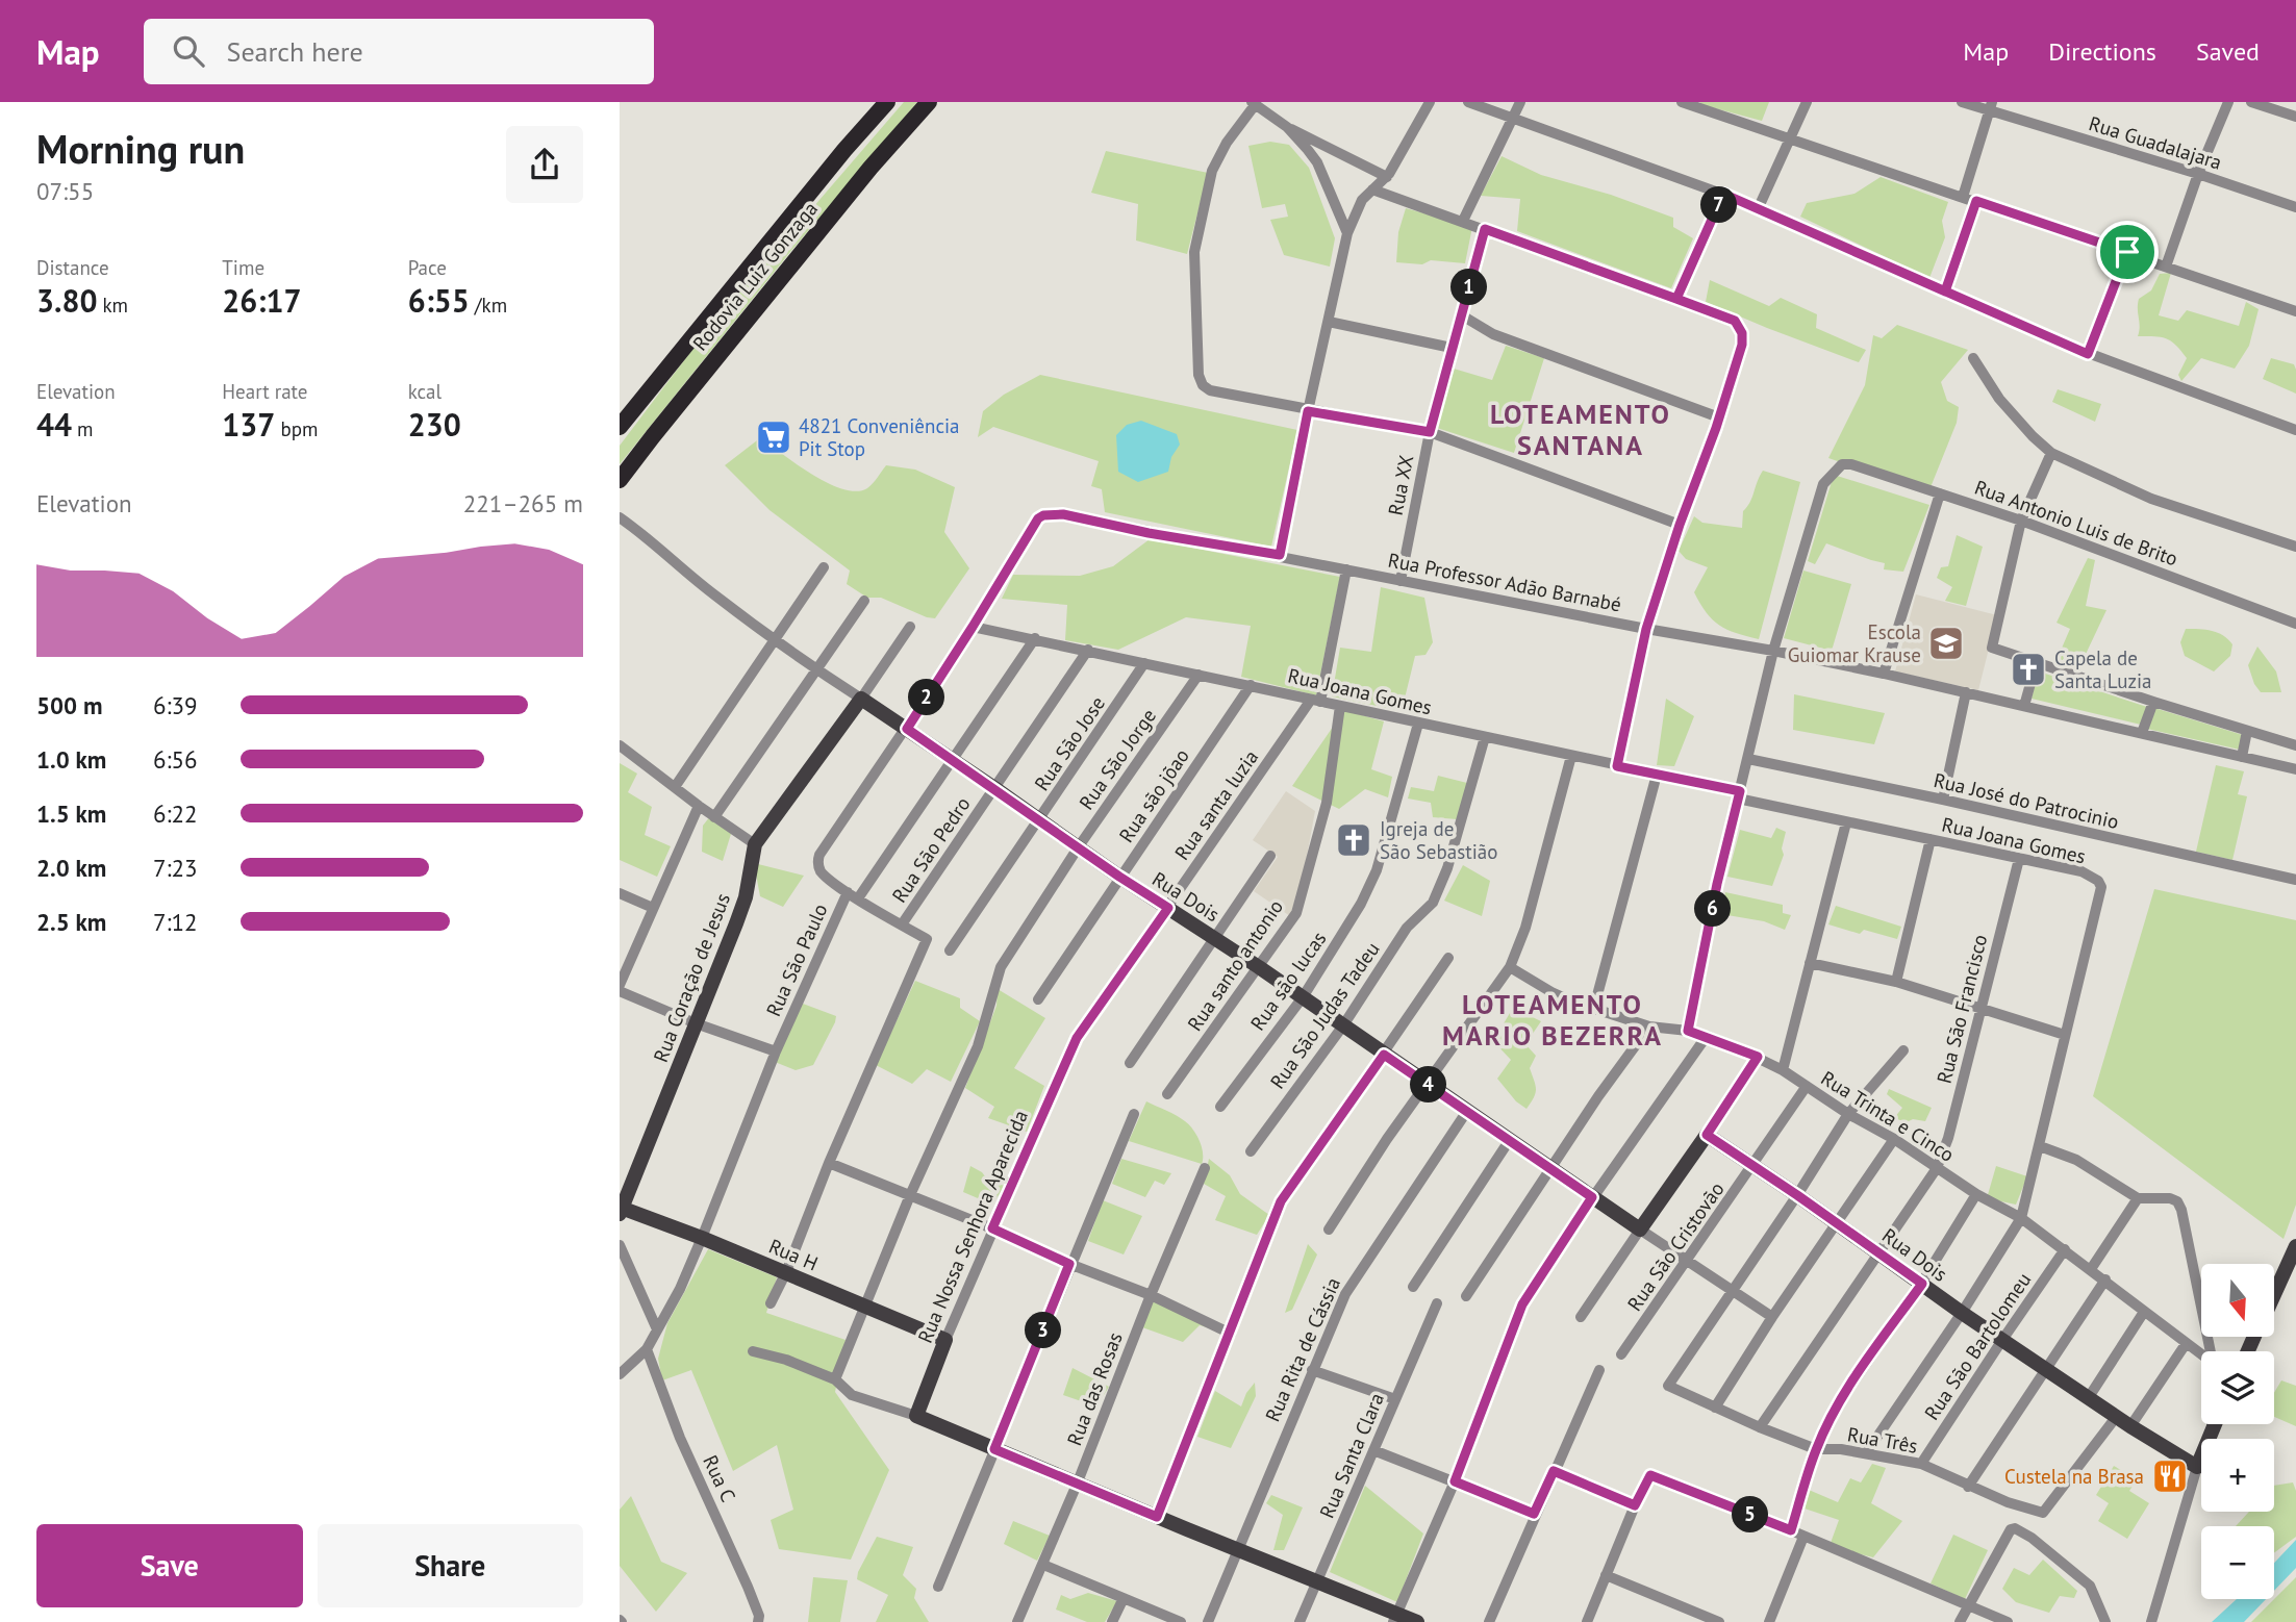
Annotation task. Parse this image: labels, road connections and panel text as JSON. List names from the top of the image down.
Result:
{
  "streets": {
    "highway": ["Rodovia Luiz Gonzaga"],
    "main road": [
      "Rua Dois",
      "Rua Coração de Jesus",
      "Rua Nossa Senhora Aparecida",
      "Rua H"
    ],
    "street": [
      "Rua Guadalajara",
      "Rua XX",
      "Rua Antonio Luis de Brito",
      "Rua Professor Adão Barnabé",
      "Rua Joana Gomes",
      "Rua São Jose",
      "Rua São Jorge",
      "Rua são jõao",
      "Rua José do Patrocinio",
      "Rua santa luzia",
      "Rua São Pedro",
      "Rua São Paulo",
      "Rua santo antonio",
      "Rua são lucas",
      "Rua São Francisco",
      "Rua São Judas Tadeu",
      "Rua Trinta e Cinco",
      "Rua São Cristovão",
      "Rua São Bartolomeu",
      "Rua Rita de Cássia",
      "Rua das Rosas",
      "Rua Três",
      "Rua Santa Clara",
      "Rua C"
    ]
  },
  "crossings": [
    ["Rua XX", "Rua Professor Adão Barnabé"],
    ["Rua Antonio Luis de Brito", "Rua Professor Adão Barnabé"],
    ["Rua Joana Gomes", "Rua São Jose"],
    ["Rua Joana Gomes", "Rua São Jorge"],
    ["Rua Joana Gomes", "Rua são jõao"],
    ["Rua Joana Gomes", "Rua santa luzia"],
    ["Rua Joana Gomes", "Rua São Pedro"],
    ["Rua Joana Gomes", "Rua São Paulo"],
    ["Rua Joana Gomes", "Rua santo antonio"],
    ["Rua Joana Gomes", "Rua são lucas"],
    ["Rua Joana Gomes", "Rua São Francisco"],
    ["Rua Joana Gomes", "Rua São Judas Tadeu"],
    ["Rua São Jose", "Rua Dois"],
    ["Rua São Jorge", "Rua Dois"],
    ["Rua São Jorge", "Rua H"],
    ["Rua são jõao", "Rua Dois"],
    ["Rua santa luzia", "Rua Dois"],
    ["Rua santa luzia", "Rua Nossa Senhora Aparecida"],
    ["Rua São Pedro", "Rua Dois"],
    ["Rua Dois", "Rua São Paulo"],
    ["Rua Dois", "Rua santo antonio"],
    ["Rua Dois", "Rua Coração de Jesus"],
    ["Rua Dois", "Rua são lucas"],
    ["Rua Dois", "Rua São Francisco"],
    ["Rua Dois", "Rua São Judas Tadeu"],
    ["Rua Dois", "Rua São Cristovão"],
    ["Rua Dois", "Rua São Bartolomeu"],
    ["Rua Dois", "Rua Rita de Cássia"],
    ["Rua Dois", "Rua Três"],
    ["Rua São Paulo", "Rua H"],
    ["Rua São Paulo", "Rua C"],
    ["Rua Coração de Jesus", "Rua H"],
    ["Rua São Francisco", "Rua Trinta e Cinco"],
    ["Rua São Francisco", "Rua Três"],
    ["Rua Trinta e Cinco", "Rua São Cristovão"],
    ["Rua Trinta e Cinco", "Rua São Bartolomeu"],
    ["Rua Nossa Senhora Aparecida", "Rua H"],
    ["Rua São Bartolomeu", "Rua Três"]
  ],
  "districts": ["LOTEAMENTO SANTANA", "LOTEAMENTO MARIO BEZERRA"],
  "places": {
    "supermarket": ["4821 Conveniência Pit Stop"],
    "school or university": ["Escola Guiomar Krause"],
    "church": ["Capela de Santa Luzia", "Igreja de São Sebastião"],
    "restaurant": ["Custela na Brasa"]
  },
  "north": "bottom",
  "page": {
    "header": "Map",
    "search": "Search here",
    "nav": ["Map", "Directions", "Saved"],
    "heading": ["Morning run", "07:55"],
    "pins": [
      "7",
      "1",
      "2",
      "6",
      "4",
      "3",
      "5"
    ],
    "stats": [
      ["Distance", "3.80 km"],
      ["Time", "26:17"],
      ["Pace", "6:55 /km"],
      ["Elevation", "44 m"],
      ["Heart rate", "137 bpm"],
      ["kcal", "230"]
    ],
    "chart": ["Elevation", "221–265 m"],
    "list": [
      {
        "name": "500 m",
        "note": "6:39"
      },
      {
        "name": "1.0 km",
        "note": "6:56"
      },
      {
        "name": "1.5 km",
        "note": "6:22"
      },
      {
        "name": "2.0 km",
        "note": "7:23"
      },
      {
        "name": "2.5 km",
        "note": "7:12"
      }
    ],
    "map_buttons": ["+", "−"],
    "buttons": ["Save", "Share"]
  }
}
